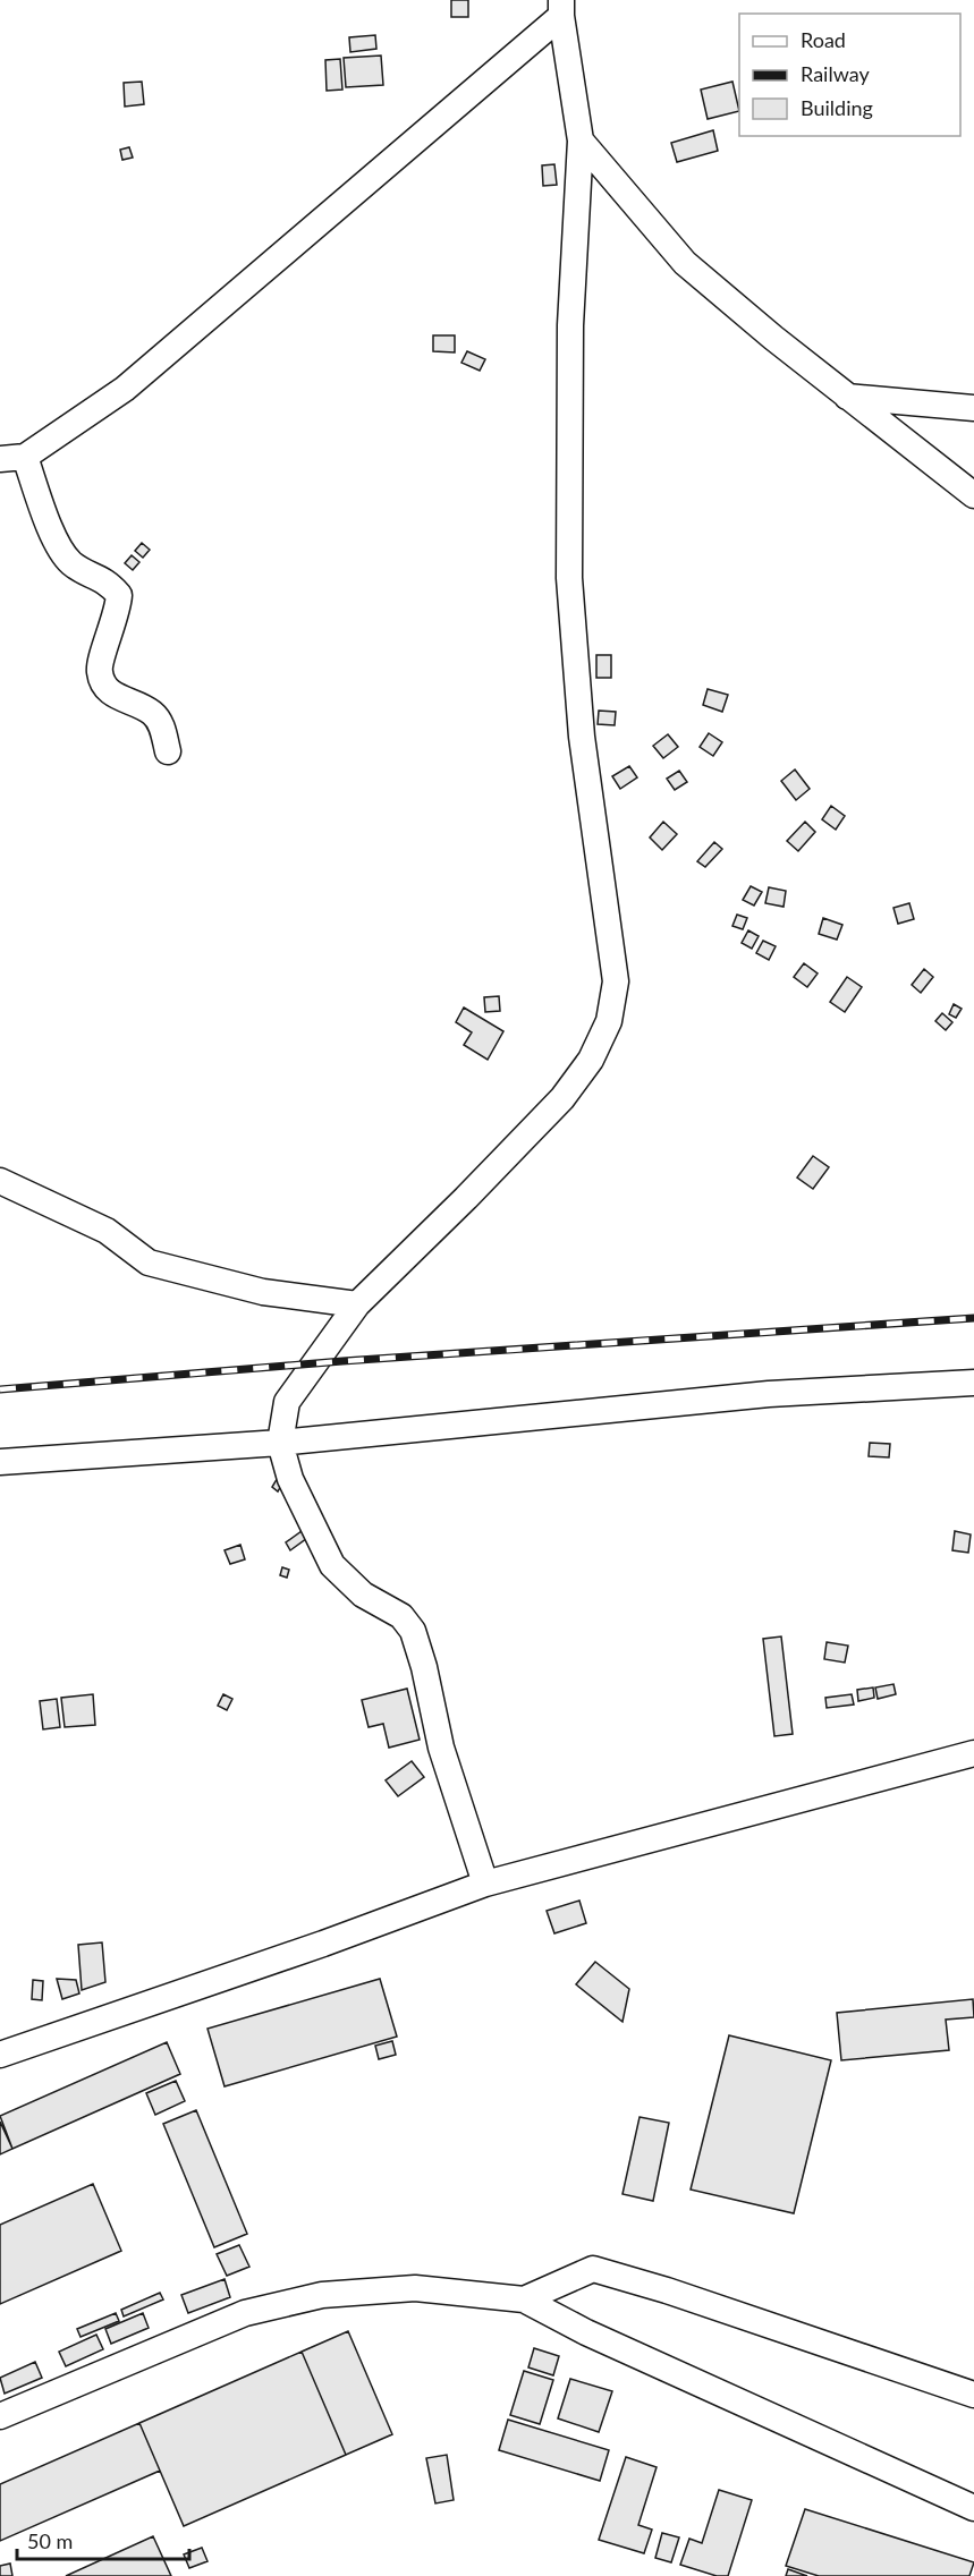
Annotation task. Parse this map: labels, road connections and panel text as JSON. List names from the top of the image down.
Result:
{
  "legend": ["Road", "Railway", "Building"],
  "scale_bar": "50 m"
}
